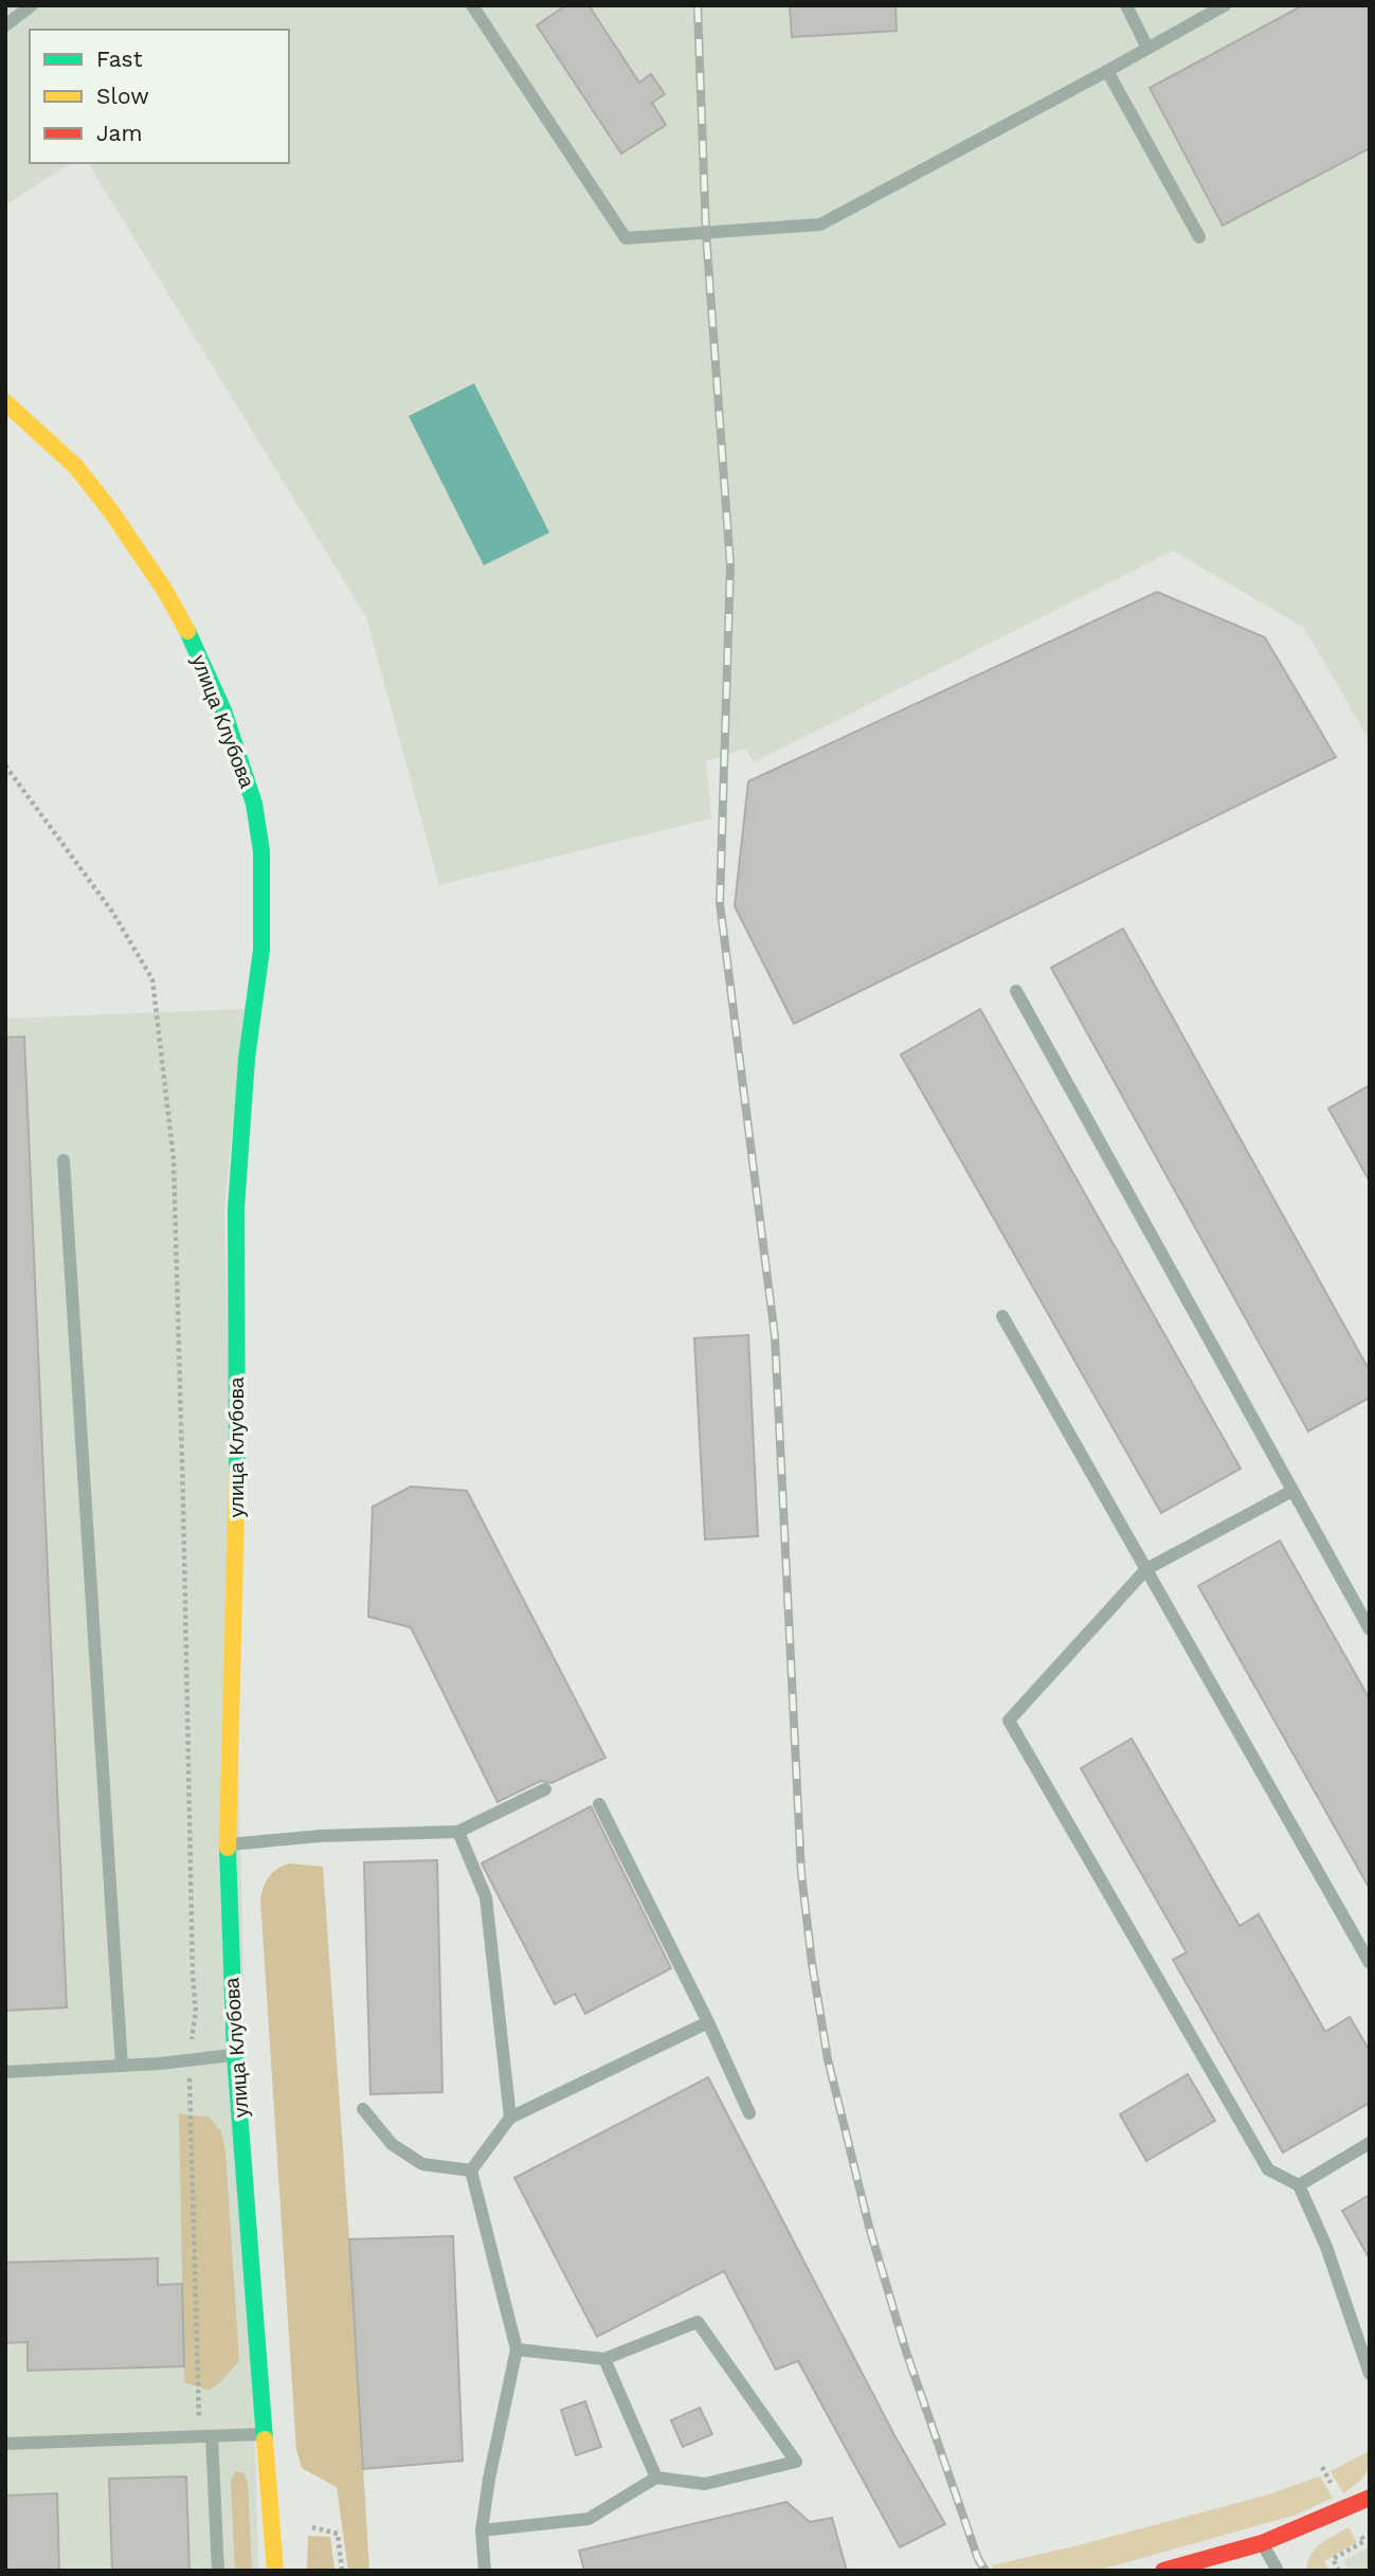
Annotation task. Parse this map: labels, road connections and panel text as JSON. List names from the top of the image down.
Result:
{
  "streets": {
    "main road": ["улица Клубова"]
  },
  "legend": ["Fast", "Slow", "Jam"]
}
